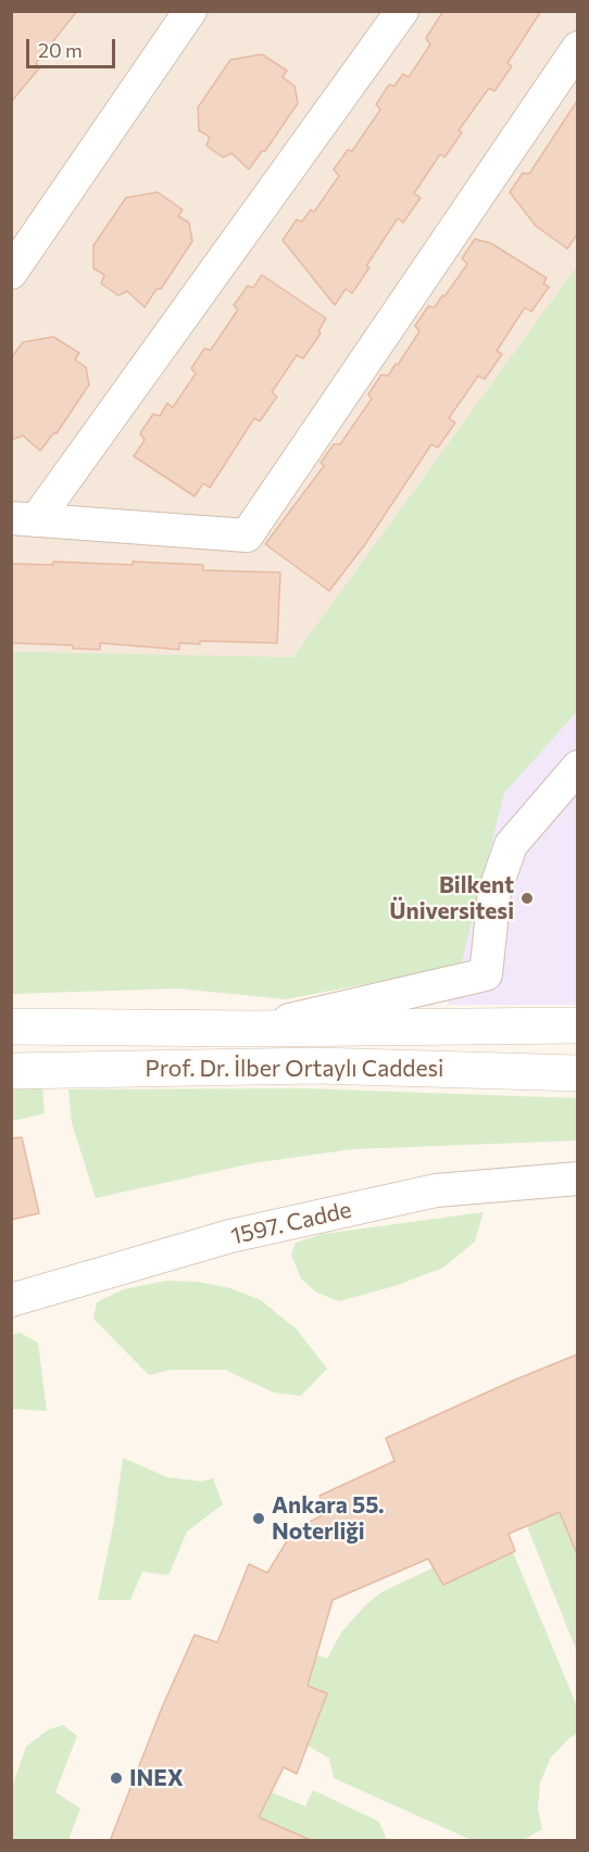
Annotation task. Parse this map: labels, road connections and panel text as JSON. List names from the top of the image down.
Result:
{
  "streets": {
    "street": ["Prof. Dr. İlber Ortaylı Caddesi", "1597. Cadde"]
  },
  "places": ["Bilkent Üniversitesi", "Ankara 55. Noterliği", "INEX"],
  "scale_bar": "20 m"
}
